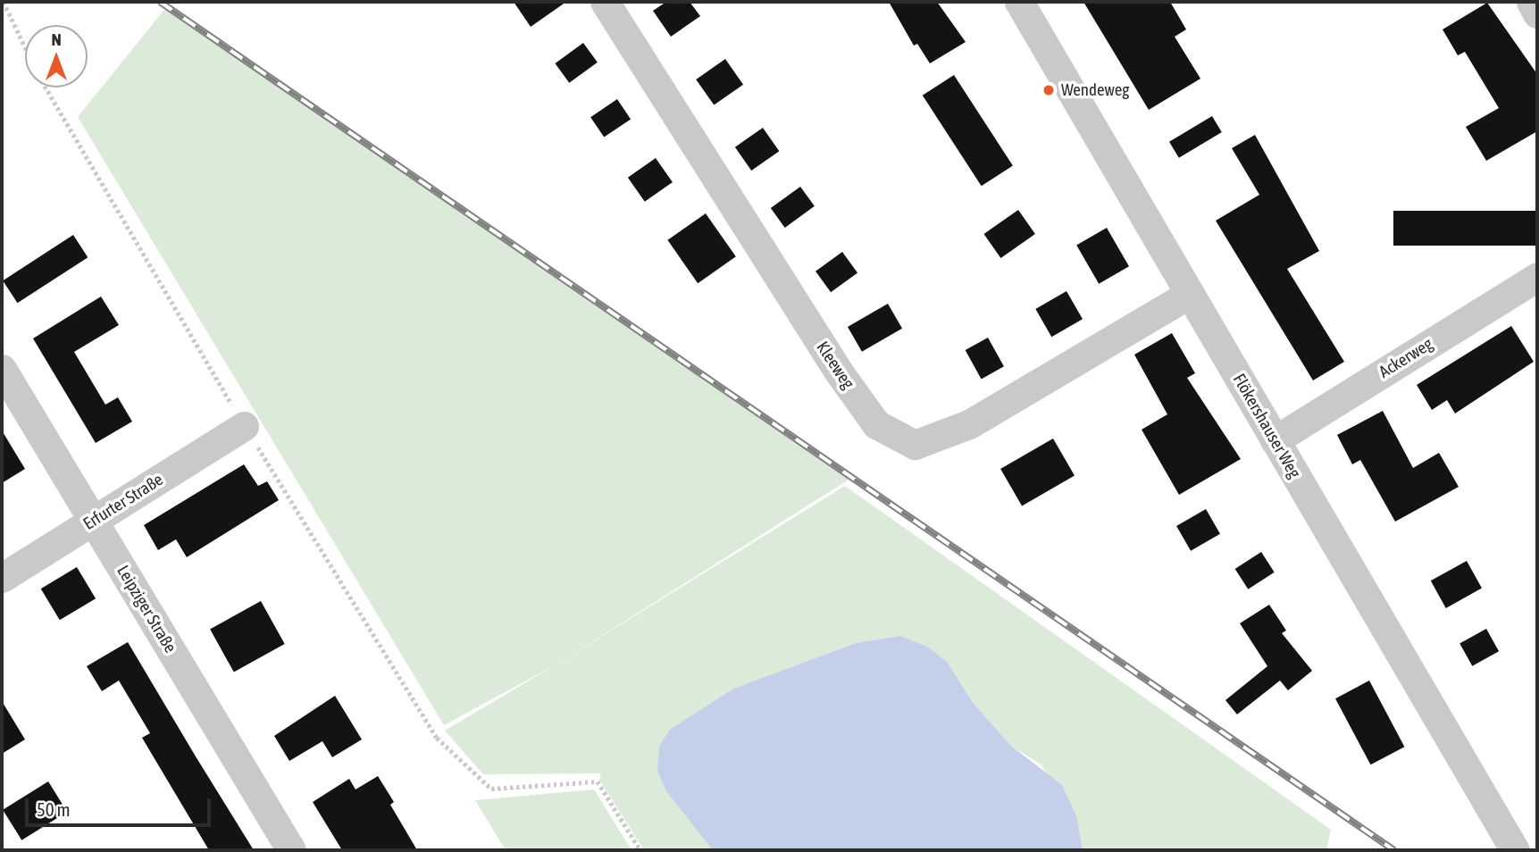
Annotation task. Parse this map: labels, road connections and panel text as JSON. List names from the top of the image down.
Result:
{
  "streets": {
    "street": [
      "Ackerweg",
      "Kleeweg",
      "Flökershauser Weg",
      "Erfurter Straße",
      "Leipziger Straße"
    ]
  },
  "crossings": [
    ["Ackerweg", "Flökershauser Weg"],
    ["Kleeweg", "Flökershauser Weg"],
    ["Erfurter Straße", "Leipziger Straße"]
  ],
  "places": ["Wendeweg"],
  "scale_bar": "50 m",
  "north": "top"
}
